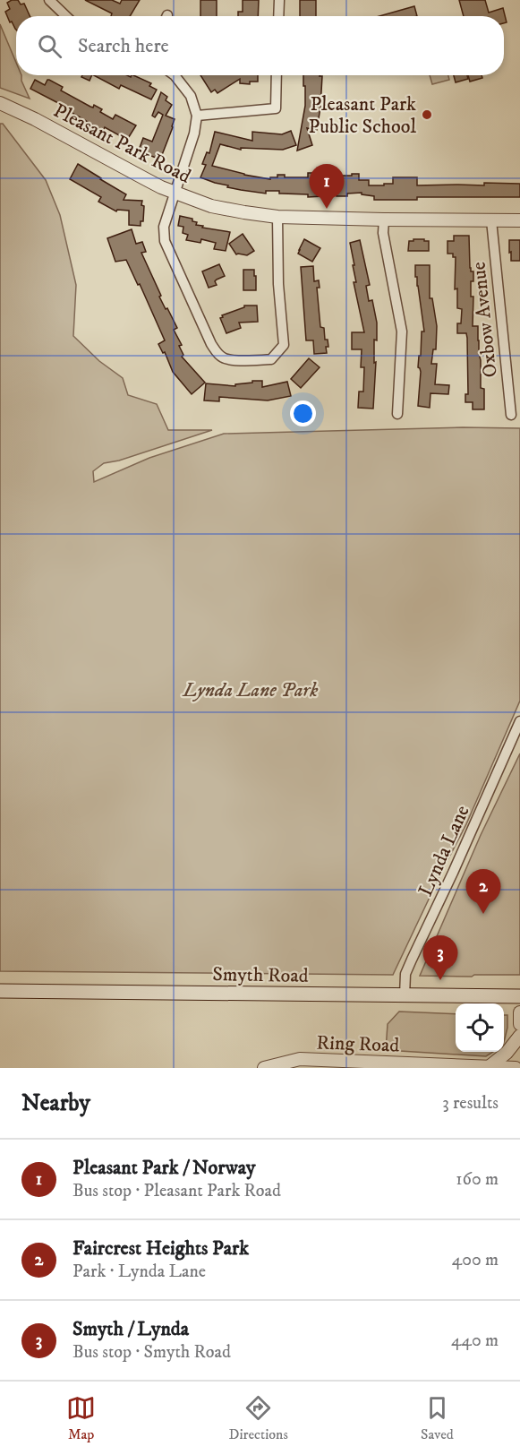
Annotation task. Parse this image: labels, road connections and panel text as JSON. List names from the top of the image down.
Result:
{
  "streets": {
    "main road": ["Smyth Road"],
    "street": [
      "Pleasant Park Road",
      "Oxbow Avenue",
      "Lynda Lane",
      "Ring Road"
    ]
  },
  "crossings": [
    ["Pleasant Park Road", "Oxbow Avenue"],
    ["Lynda Lane", "Smyth Road"]
  ],
  "parks": ["Lynda Lane Park"],
  "places": ["Pleasant Park Public School"],
  "page": {
    "search": "Search here",
    "pins": ["1", "2", "3"],
    "heading": ["Nearby", "3 results"],
    "list": [
      {
        "mark": "1",
        "name": "Pleasant Park / Norway",
        "note": "Bus stop · Pleasant Park Road",
        "value": "160 m"
      },
      {
        "mark": "2",
        "name": "Faircrest Heights Park",
        "note": "Park · Lynda Lane",
        "value": "400 m"
      },
      {
        "mark": "3",
        "name": "Smyth / Lynda",
        "note": "Bus stop · Smyth Road",
        "value": "440 m"
      }
    ],
    "nav": ["Map", "Directions", "Saved"]
  }
}
